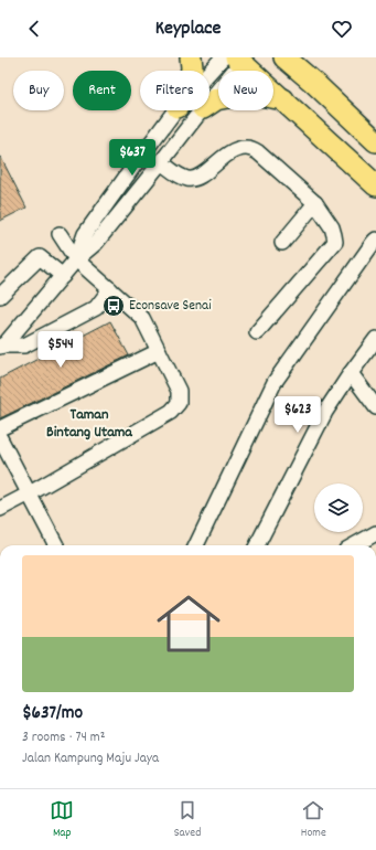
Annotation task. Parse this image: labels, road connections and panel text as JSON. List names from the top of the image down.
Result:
{
  "districts": ["Taman Bintang Utama"],
  "places": {
    "bus stop": ["Econsave Senai"]
  },
  "page": {
    "header": "Keyplace",
    "chip": [
      "Buy",
      "Rent",
      "Filters",
      "New"
    ],
    "price": ["$637", "$544", "$623"],
    "list": [
      {
        "name": "$637/mo",
        "note": "3 rooms · 74 m² · Jalan Kampung Maju Jaya"
      }
    ],
    "tabs": ["Map", "Saved", "Home"]
  }
}
